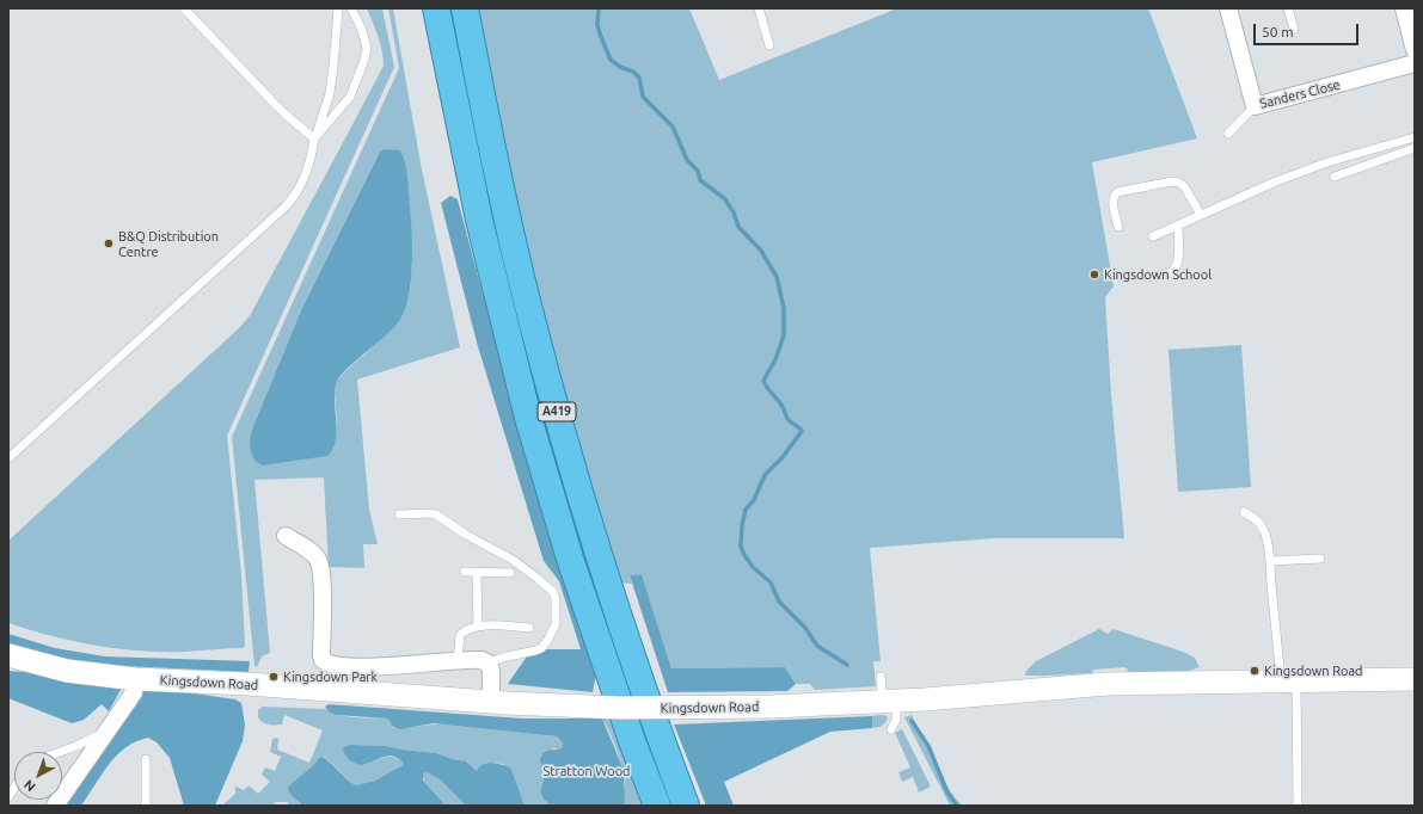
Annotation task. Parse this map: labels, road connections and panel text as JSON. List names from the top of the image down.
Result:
{
  "streets": {
    "highway": ["A419"],
    "main road": ["Kingsdown Road"],
    "street": ["Sanders Close"]
  },
  "parks": ["Stratton Wood"],
  "places": [
    "B&Q Distribution Centre",
    "Kingsdown School",
    "Kingsdown Road",
    "Kingsdown Park"
  ],
  "scale_bar": "50 m",
  "north": "bottom left"
}
